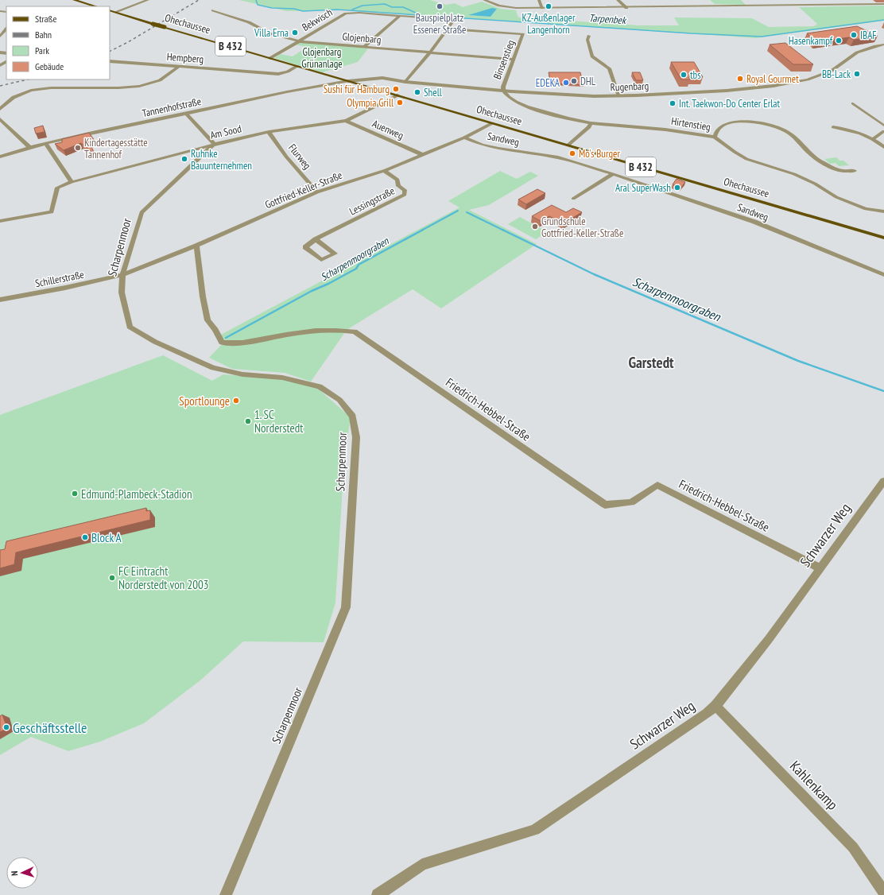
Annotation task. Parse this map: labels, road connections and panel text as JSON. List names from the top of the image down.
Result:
{
  "streets": {
    "main road": ["Ohechaussee", "B 432"],
    "street": [
      "Bekwisch",
      "Glojenbarg",
      "Hempberg",
      "Binsenstieg",
      "Rugenbarg",
      "Tannenhofstraße",
      "Hirtenstieg",
      "Auenweg",
      "Am Sood",
      "Sandweg",
      "Flurweg",
      "Gottfried-Keller-Straße",
      "Lessingstraße",
      "Scharpenmoor",
      "Schillerstraße",
      "Friedrich-Hebbel-Straße",
      "Schwarzer Weg",
      "Kahlenkamp"
    ]
  },
  "crossings": [
    ["Bekwisch", "Ohechaussee"],
    ["Bekwisch", "Glojenbarg"],
    ["Bekwisch", "Binsenstieg"],
    ["Ohechaussee", "Hempberg"],
    ["Ohechaussee", "Rugenbarg"],
    ["Ohechaussee", "Tannenhofstraße"],
    ["Ohechaussee", "Am Sood"],
    ["Ohechaussee", "Gottfried-Keller-Straße"],
    ["Glojenbarg", "Binsenstieg"],
    ["Binsenstieg", "Rugenbarg"],
    ["Binsenstieg", "Hirtenstieg"],
    ["Rugenbarg", "Tannenhofstraße"],
    ["Rugenbarg", "Hirtenstieg"],
    ["Auenweg", "Am Sood"],
    ["Auenweg", "Gottfried-Keller-Straße"],
    ["Am Sood", "Flurweg"],
    ["Am Sood", "Scharpenmoor"],
    ["Sandweg", "Gottfried-Keller-Straße"],
    ["Flurweg", "Gottfried-Keller-Straße"],
    ["Gottfried-Keller-Straße", "Lessingstraße"],
    ["Gottfried-Keller-Straße", "Scharpenmoor"],
    ["Gottfried-Keller-Straße", "Schillerstraße"],
    ["Gottfried-Keller-Straße", "Friedrich-Hebbel-Straße"],
    ["Scharpenmoor", "Schillerstraße"],
    ["Friedrich-Hebbel-Straße", "Schwarzer Weg"],
    ["Schwarzer Weg", "Kahlenkamp"]
  ],
  "districts": ["Garstedt"],
  "water": ["Tarpenbek", "Scharpenmoorgraben"],
  "parks": ["Glojenbarg Grünanlage"],
  "places": [
    "Bauspielplatz Essener Straße",
    "KZ-Außenlager Langenhorn",
    "Villa Erna",
    "IBAF",
    "Hasenkampf",
    "BB-Lack",
    "tbs",
    "Royal Gourmet",
    "DHL",
    "EDEKA",
    "Sushi für Hamburg",
    "Shell",
    "Olympia Grill",
    "Int. Taekwon-Do Center Erlat",
    "Kindertagesstätte Tannenhof",
    "Mo's Burger",
    "Ruhnke Bauunternehmen",
    "Aral SuperWash",
    "Grundschule Gottfried-Keller-Straße",
    "Sportlounge",
    "1. SC Norderstedt",
    "Edmund-Plambeck-Stadion",
    "Block A",
    "FC Eintracht Norderstedt von 2003",
    "Geschäftsstelle"
  ],
  "legend": [
    "Straße",
    "Bahn",
    "Park",
    "Gebäude"
  ],
  "north": "left"
}
